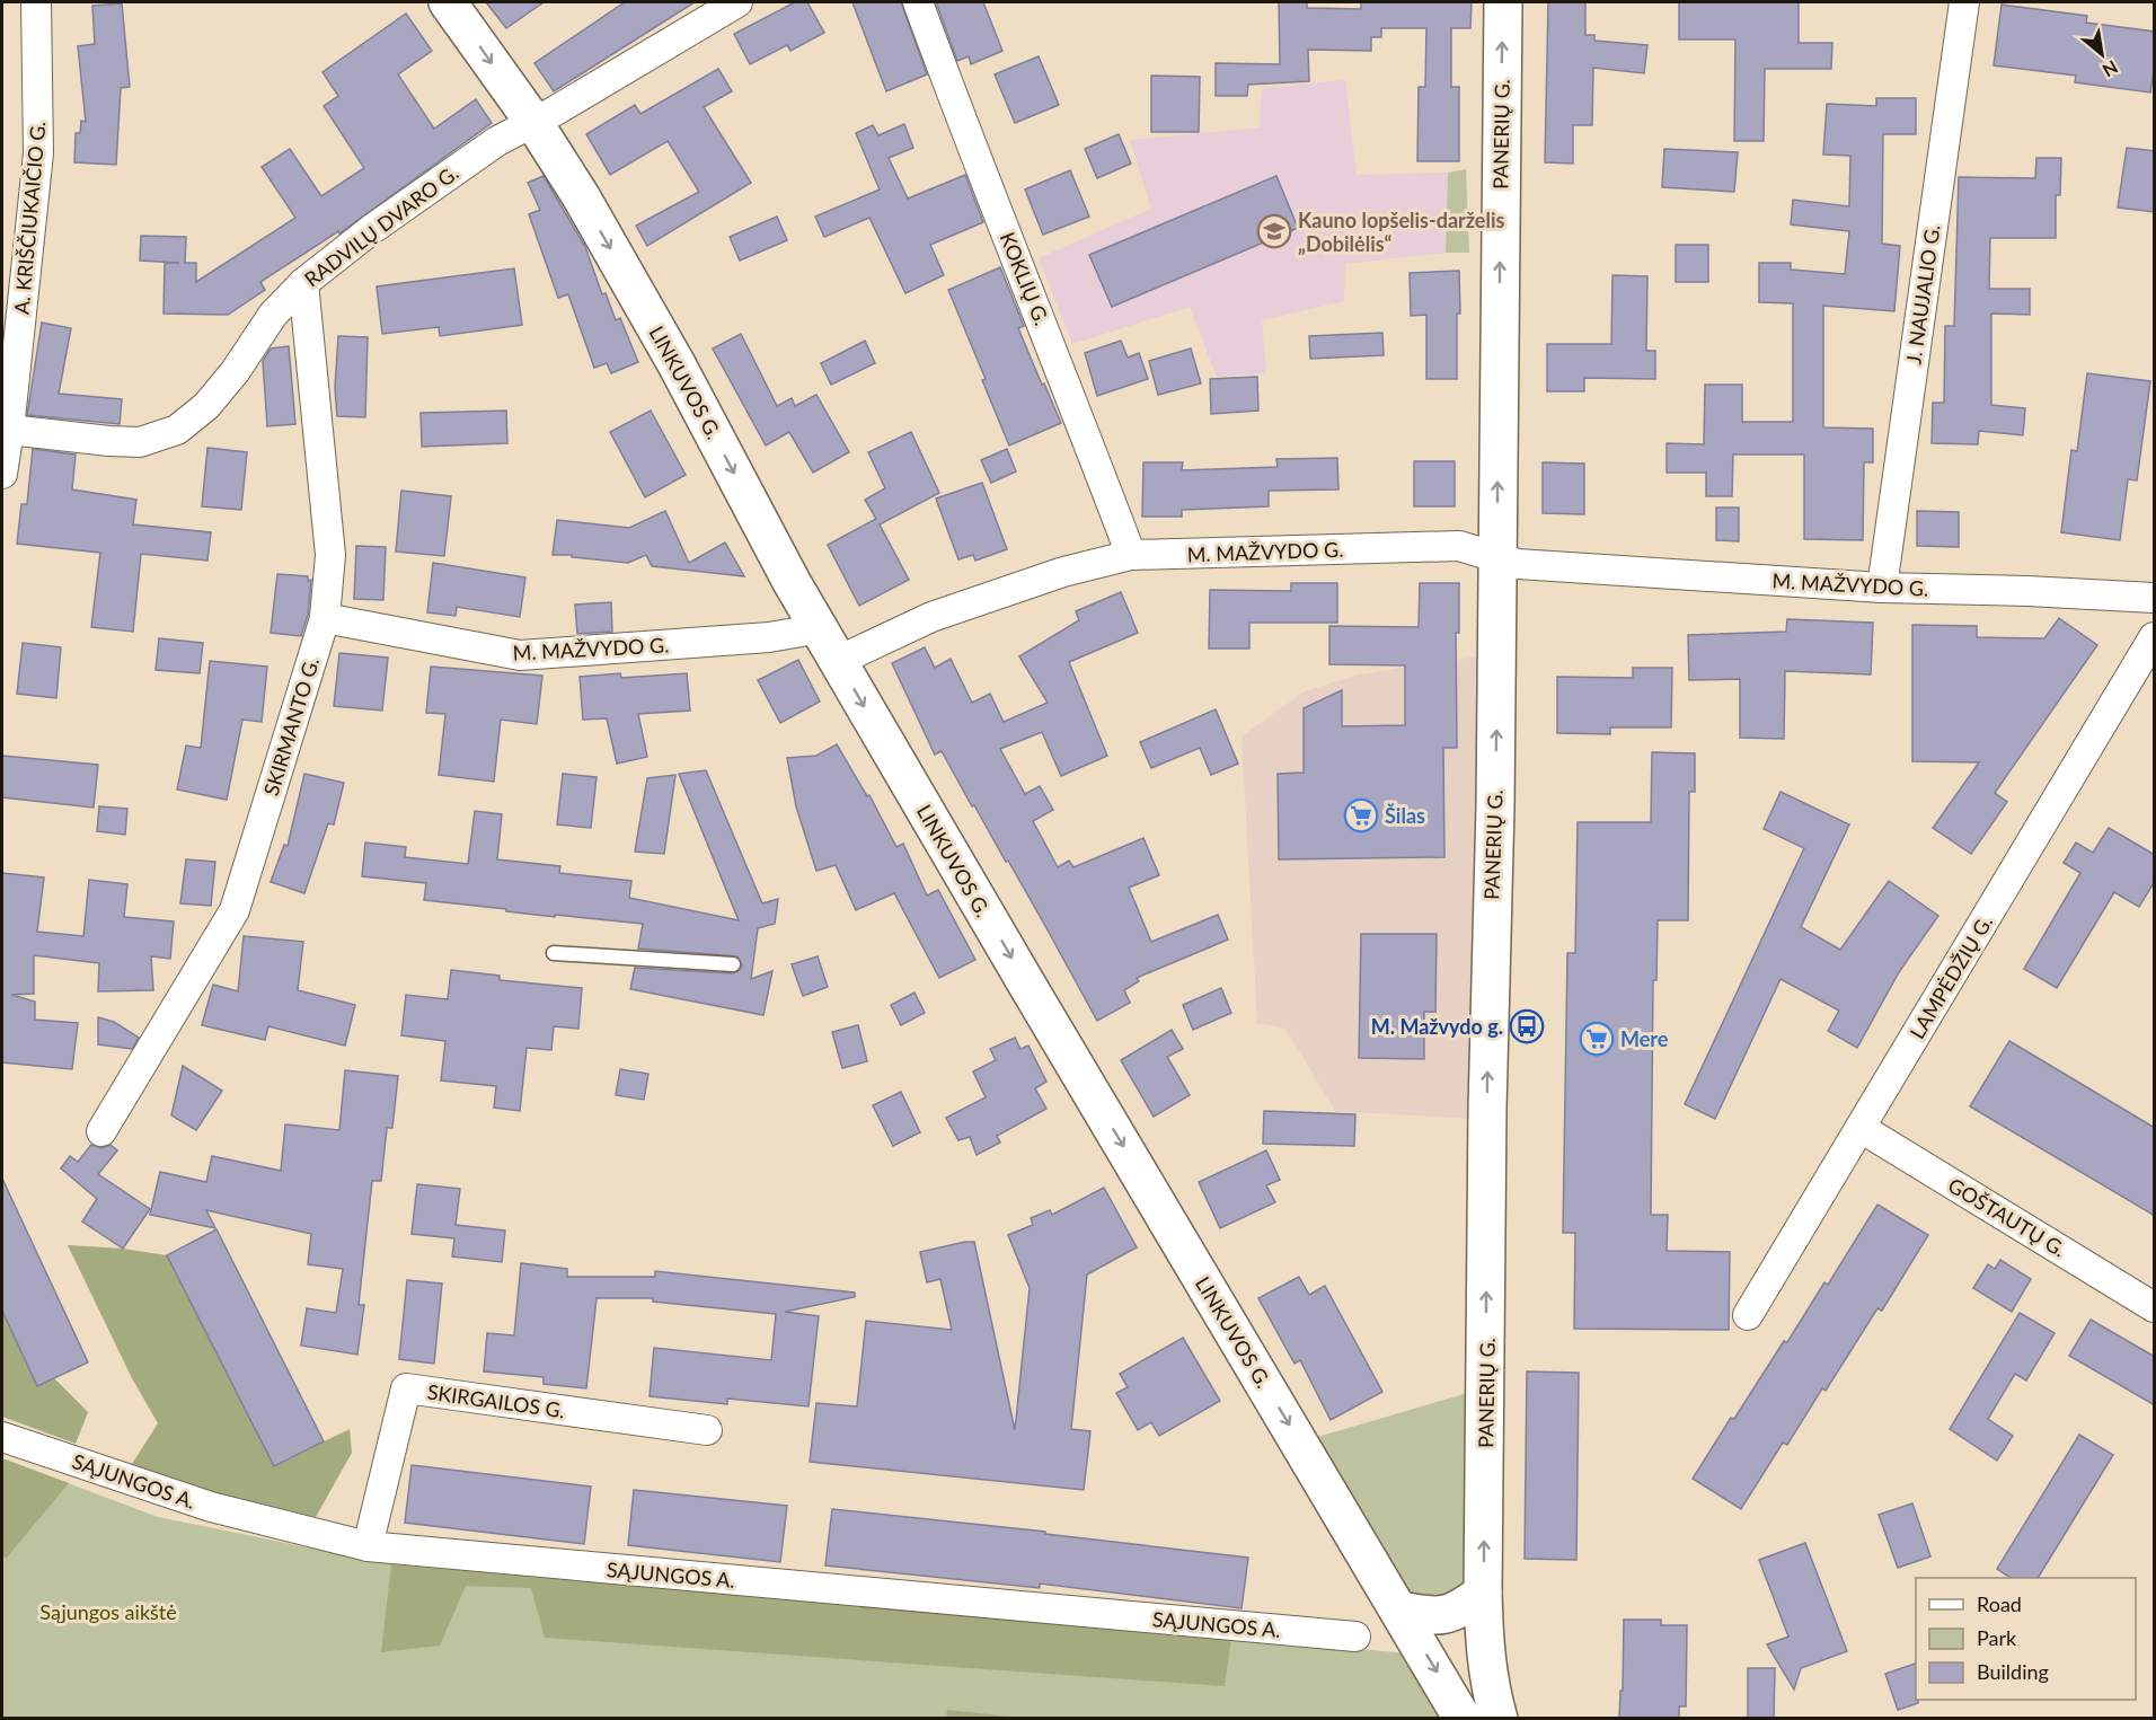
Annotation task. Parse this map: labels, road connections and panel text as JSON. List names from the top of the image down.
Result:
{
  "streets": {
    "street": [
      "PANERIŲ G.",
      "A. KRIŠČIUKAIČIO G.",
      "RADVILŲ DVARO G.",
      "KOKLIŲ G.",
      "J. NAUJALIO G.",
      "LINKUVOS G.",
      "M. MAŽVYDO G.",
      "SKIRMANTO G.",
      "LAMPĖDŽIŲ G.",
      "GOŠTAUTŲ G.",
      "SKIRGAILOS G.",
      "SĄJUNGOS A."
    ]
  },
  "crossings": [
    ["PANERIŲ G.", "M. MAŽVYDO G."],
    ["A. KRIŠČIUKAIČIO G.", "RADVILŲ DVARO G."],
    ["RADVILŲ DVARO G.", "LINKUVOS G."],
    ["RADVILŲ DVARO G.", "SKIRMANTO G."],
    ["KOKLIŲ G.", "M. MAŽVYDO G."],
    ["J. NAUJALIO G.", "M. MAŽVYDO G."],
    ["LINKUVOS G.", "M. MAŽVYDO G."],
    ["M. MAŽVYDO G.", "SKIRMANTO G."],
    ["LAMPĖDŽIŲ G.", "GOŠTAUTŲ G."],
    ["SKIRGAILOS G.", "SĄJUNGOS A."]
  ],
  "one_way": ["PANERIŲ G.", "LINKUVOS G."],
  "parks": ["Sąjungos aikštė"],
  "places": {
    "school or university": ["Kauno lopšelis-darželis „Dobilėlis“"],
    "supermarket": ["Šilas", "Mere"],
    "bus stop": ["M. Mažvydo g."]
  },
  "legend": ["Road", "Park", "Building"],
  "north": "bottom right"
}
